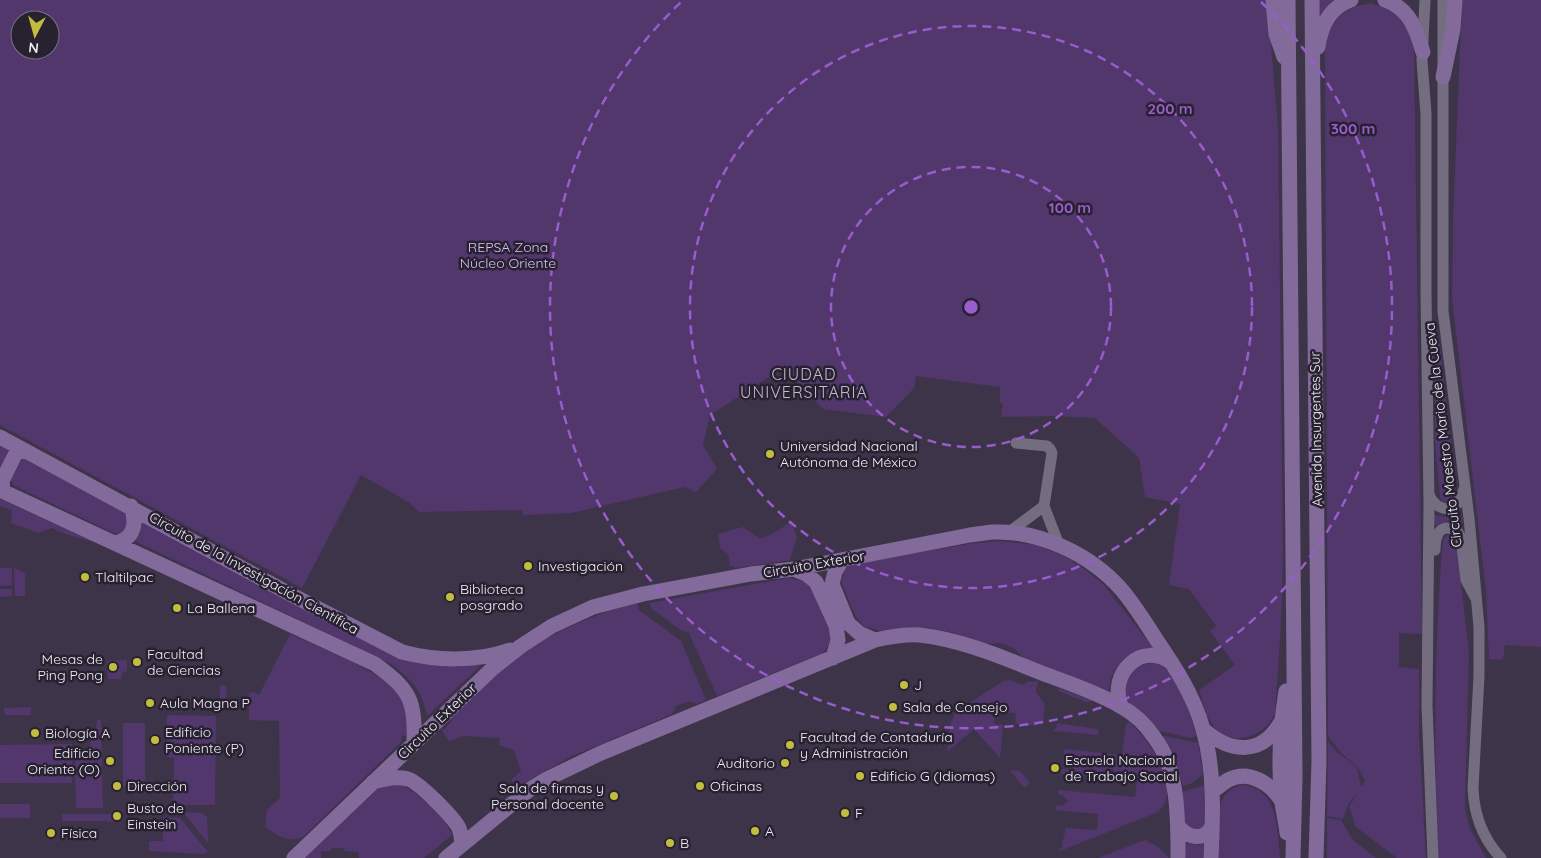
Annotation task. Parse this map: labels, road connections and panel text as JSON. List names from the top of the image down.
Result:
{
  "streets": {
    "street": [
      "Avenida Insurgentes Sur",
      "Circuito Maestro Mario de la Cueva",
      "Circuito Exterior",
      "Circuito de la Investigación Científica"
    ]
  },
  "crossings": [
    ["Circuito Exterior", "Circuito de la Investigación Científica"]
  ],
  "districts": ["CIUDAD UNIVERSITARIA"],
  "parks": ["REPSA Zona Núcleo Oriente"],
  "places": [
    "Universidad Nacional Autónoma de México",
    "Investigación",
    "Tlaltilpac",
    "Biblioteca posgrado",
    "La Ballena",
    "Facultad de Ciencias",
    "Mesas de Ping Pong",
    "J",
    "Aula Magna P",
    "Sala de Consejo",
    "Biología A",
    "Edificio Poniente (P)",
    "Facultad de Contaduría y Administración",
    "Edificio Oriente (O)",
    "Auditorio",
    "Escuela Nacional de Trabajo Social",
    "Edificio G (Idiomas)",
    "Dirección",
    "Oficinas",
    "Sala de firmas y Personal docente",
    "F",
    "Busto de Einstein",
    "A",
    "Física",
    "B"
  ],
  "north": "bottom",
  "rings": ["200 m", "300 m", "100 m"]
}
